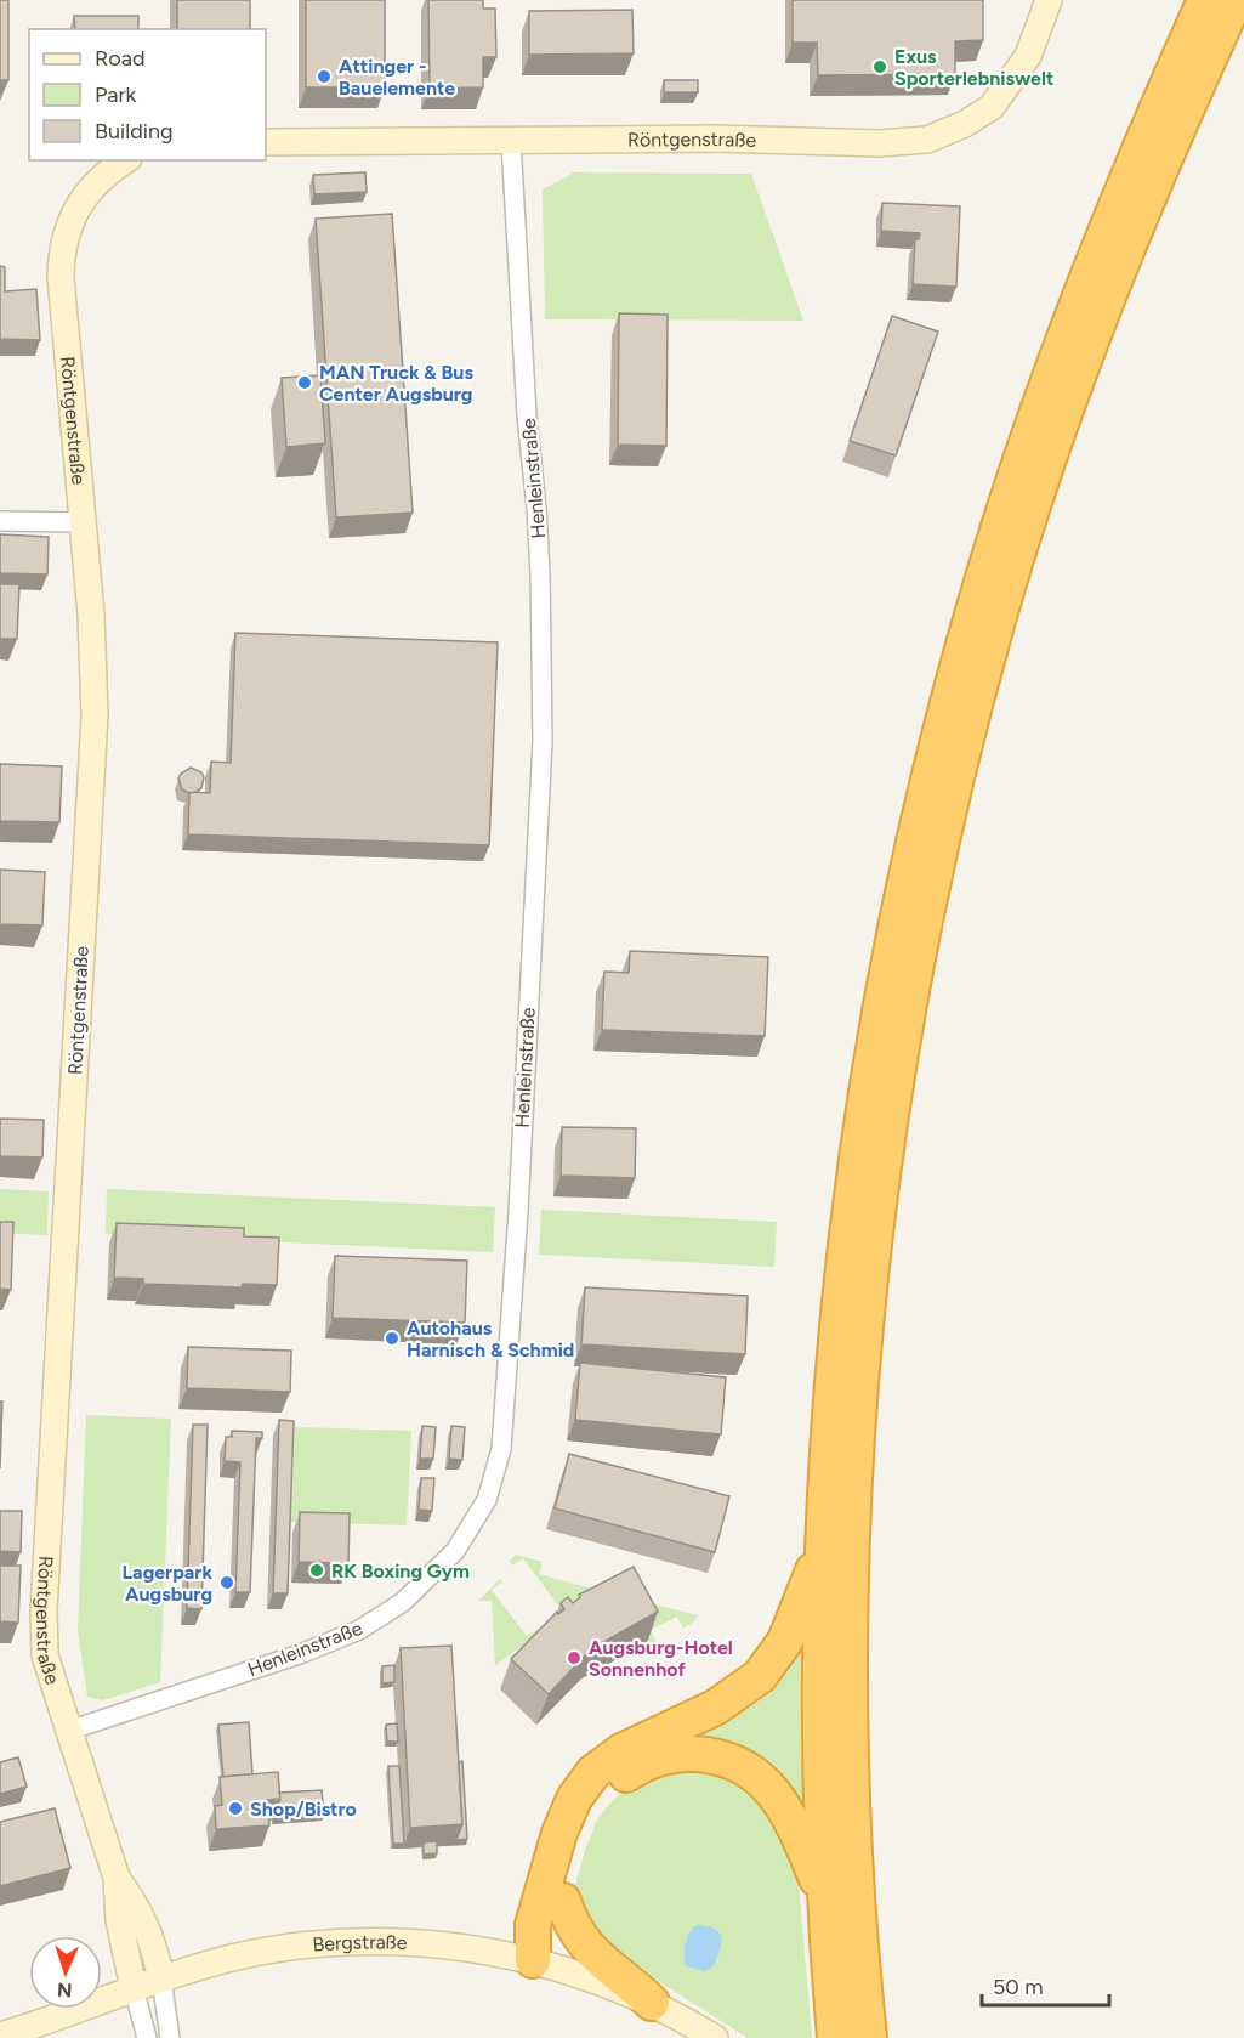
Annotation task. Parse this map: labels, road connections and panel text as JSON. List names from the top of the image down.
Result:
{
  "streets": {
    "street": ["Röntgenstraße", "Henleinstraße", "Bergstraße"]
  },
  "crossings": [
    ["Röntgenstraße", "Henleinstraße"],
    ["Röntgenstraße", "Bergstraße"]
  ],
  "places": [
    "Exus Sporterlebniswelt",
    "Attinger - Bauelemente",
    "MAN Truck & Bus Center Augsburg",
    "Autohaus Harnisch & Schmid",
    "RK Boxing Gym",
    "Lagerpark Augsburg",
    "Augsburg-Hotel Sonnenhof",
    "Shop/Bistro"
  ],
  "legend": ["Road", "Park", "Building"],
  "scale_bar": "50 m",
  "north": "bottom"
}
